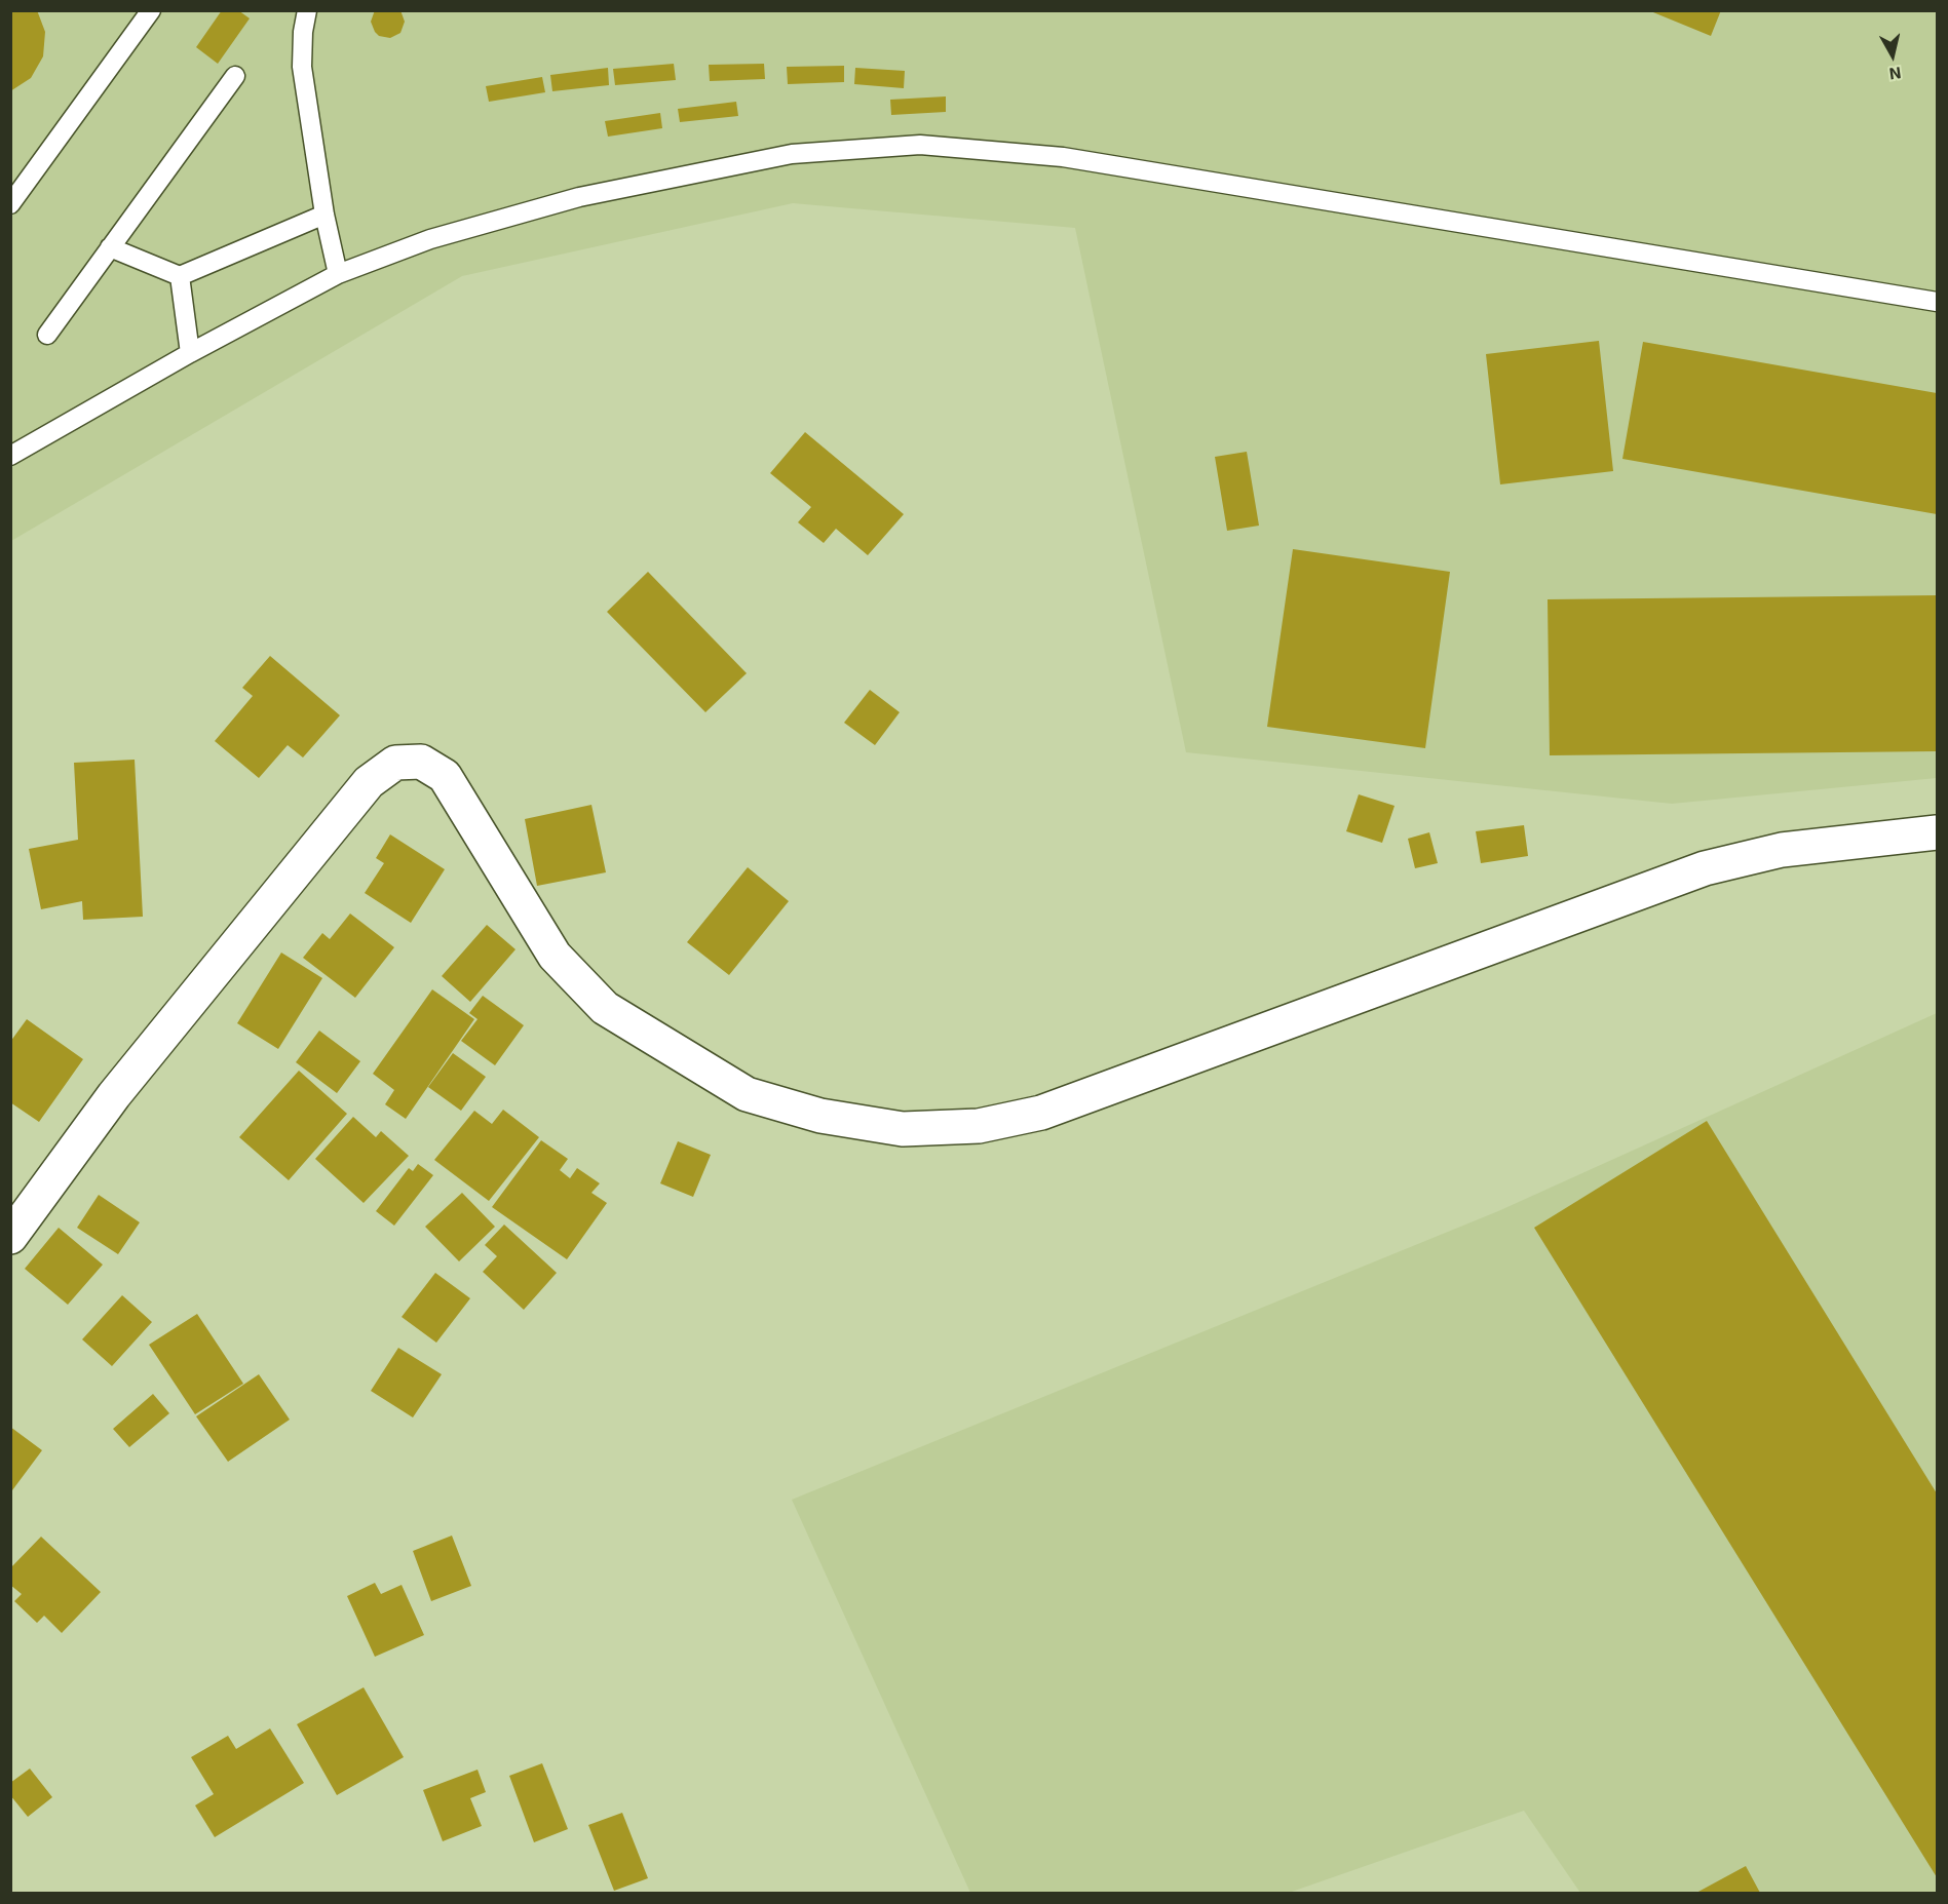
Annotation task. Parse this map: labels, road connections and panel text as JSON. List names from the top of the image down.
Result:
{
  "north": "bottom"
}
